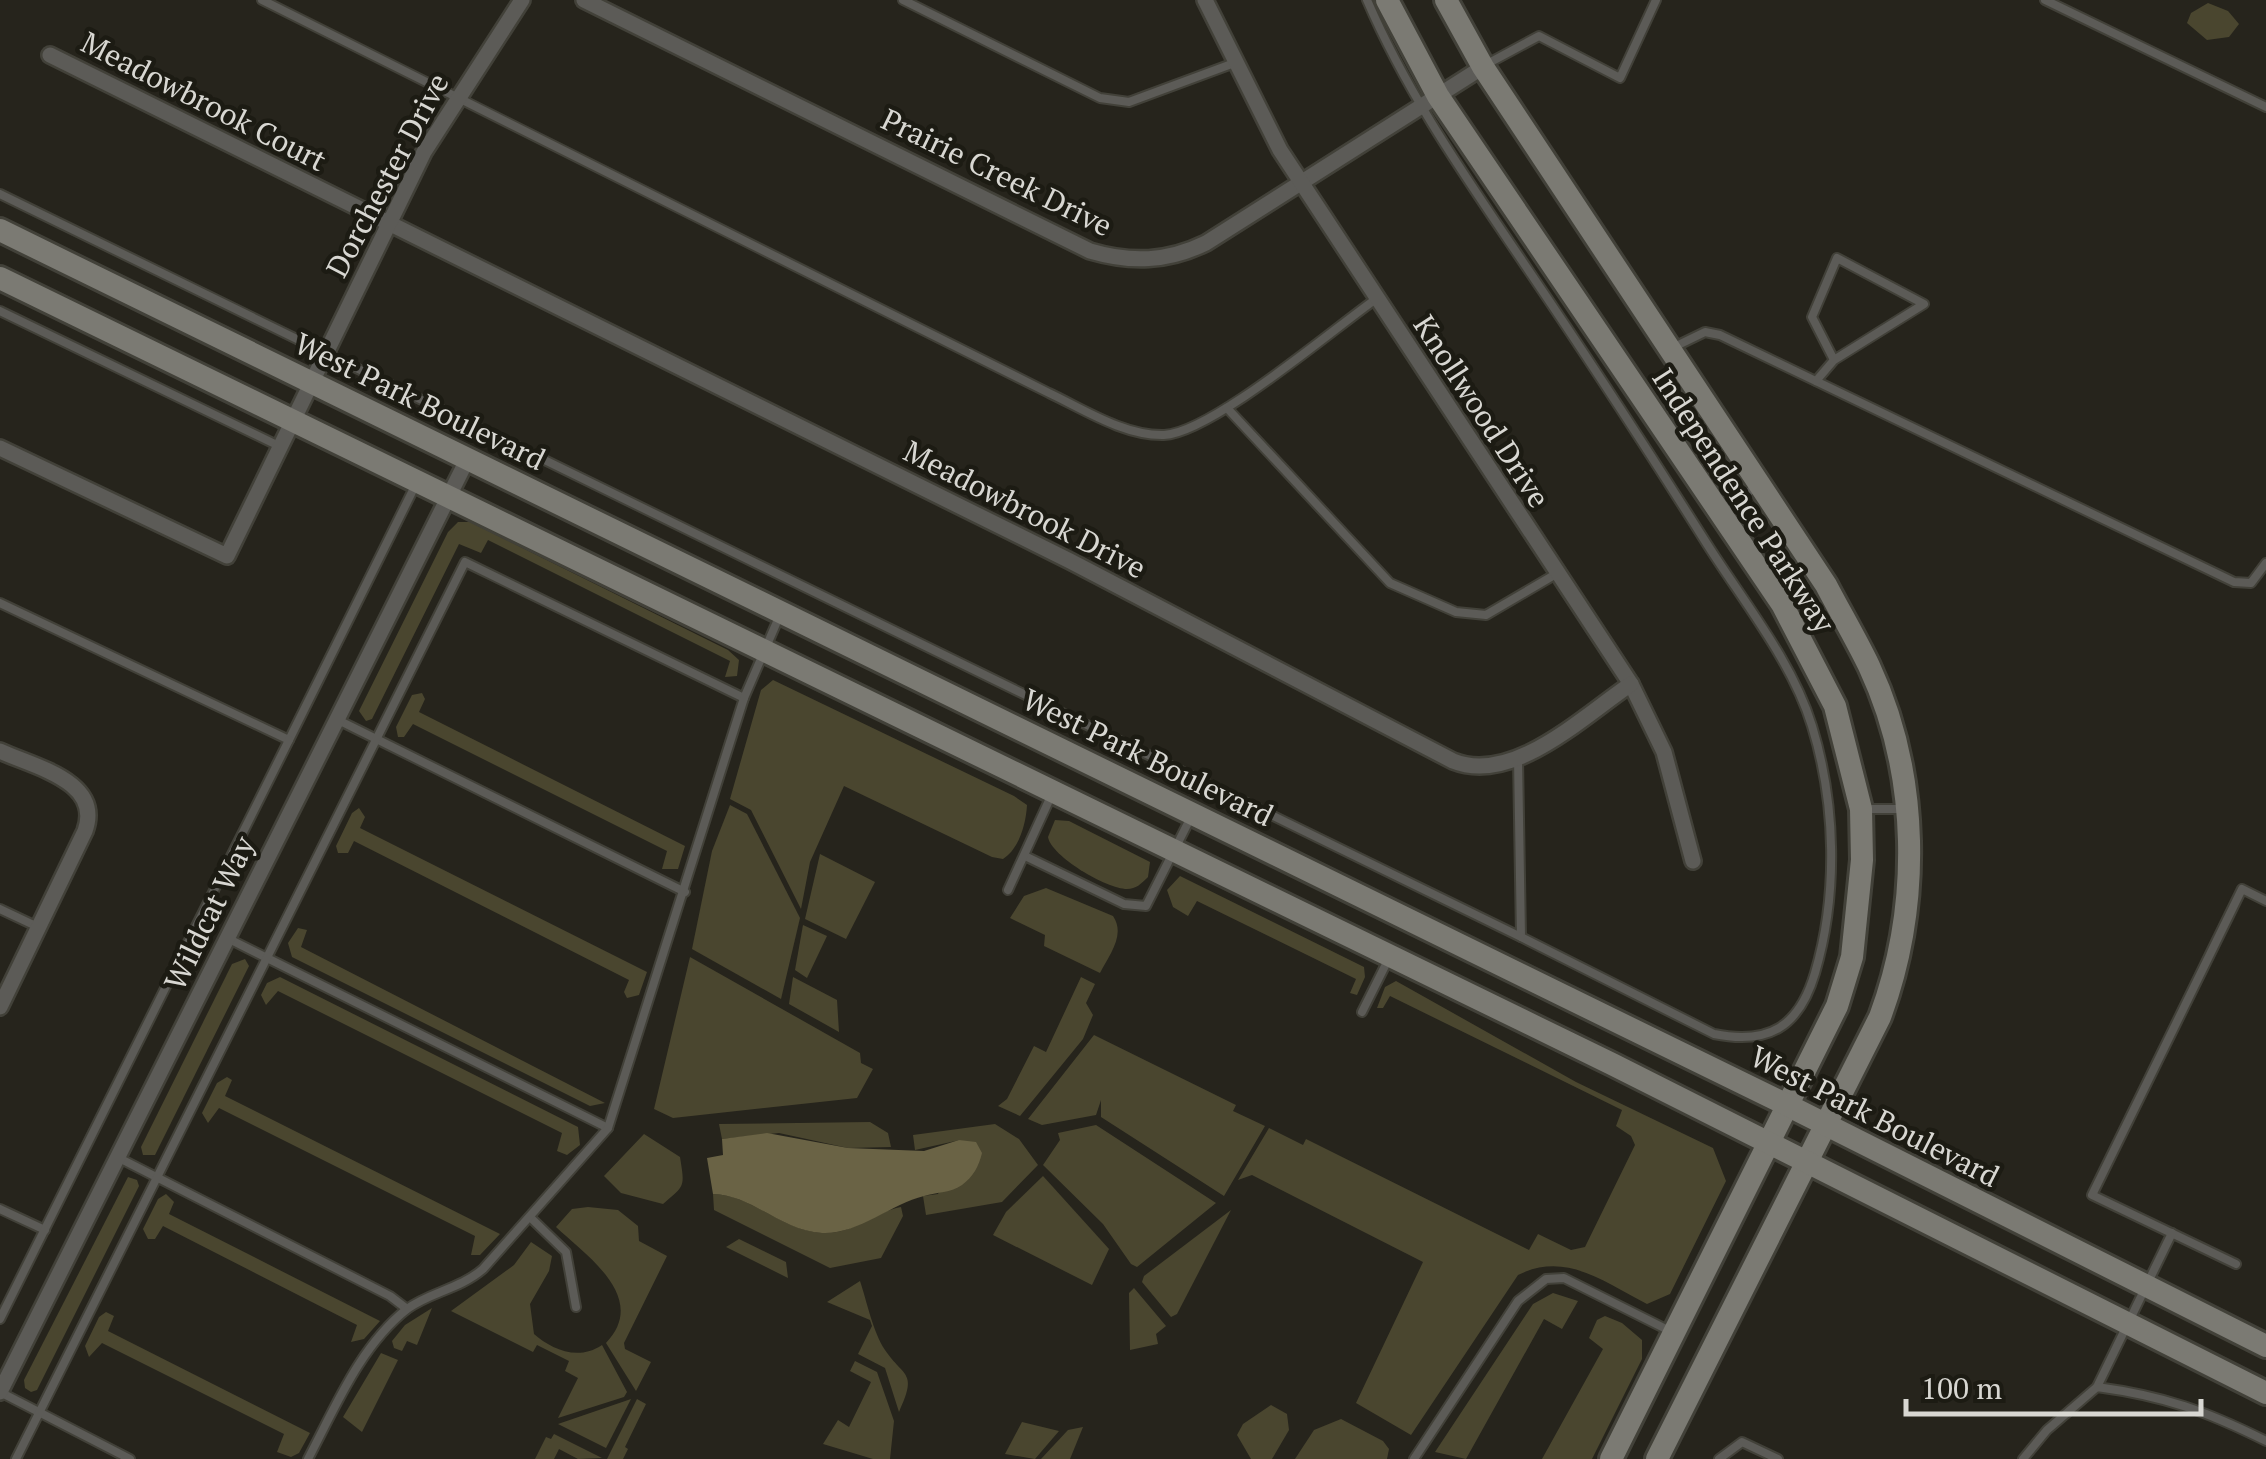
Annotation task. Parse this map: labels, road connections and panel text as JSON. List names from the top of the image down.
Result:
{
  "streets": {
    "main road": ["West Park Boulevard", "Independence Parkway"],
    "street": [
      "Meadowbrook Court",
      "Prairie Creek Drive",
      "Dorchester Drive",
      "Knollwood Drive",
      "Meadowbrook Drive",
      "Wildcat Way"
    ]
  },
  "crossings": [
    ["Meadowbrook Court", "Dorchester Drive"],
    ["Meadowbrook Court", "Meadowbrook Drive"],
    ["Prairie Creek Drive", "Knollwood Drive"],
    ["Prairie Creek Drive", "Independence Parkway"],
    ["Dorchester Drive", "West Park Boulevard"],
    ["Dorchester Drive", "Meadowbrook Drive"],
    ["West Park Boulevard", "Independence Parkway"],
    ["West Park Boulevard", "Wildcat Way"],
    ["Knollwood Drive", "Meadowbrook Drive"]
  ],
  "scale_bar": "100 m"
}
